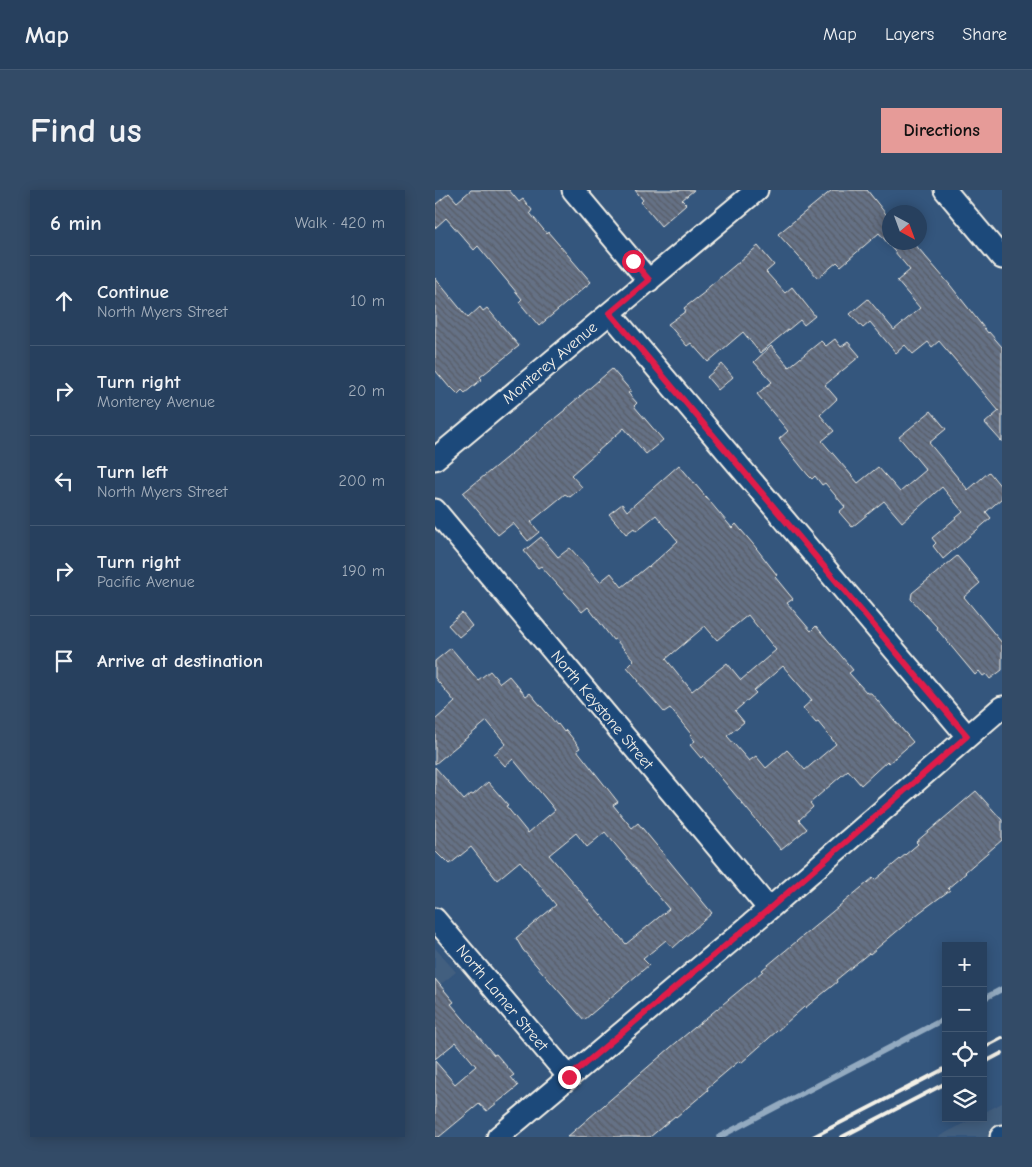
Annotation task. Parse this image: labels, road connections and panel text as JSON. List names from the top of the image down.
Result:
{
  "streets": {
    "street": ["Monterey Avenue", "North Keystone Street", "North Lamer Street"]
  },
  "north": "bottom right",
  "page": {
    "header": "Map",
    "nav": ["Map", "Layers", "Share"],
    "buttons": "Directions",
    "title": "Find us",
    "heading": ["6 min", "Walk · 420 m"],
    "list": [
      ["Continue", "North Myers Street", "10 m"],
      ["Turn right", "Monterey Avenue", "20 m"],
      ["Turn left", "North Myers Street", "200 m"],
      ["Turn right", "Pacific Avenue", "190 m"],
      "Arrive at destination"
    ],
    "map_buttons": ["+", "−"]
  }
}
